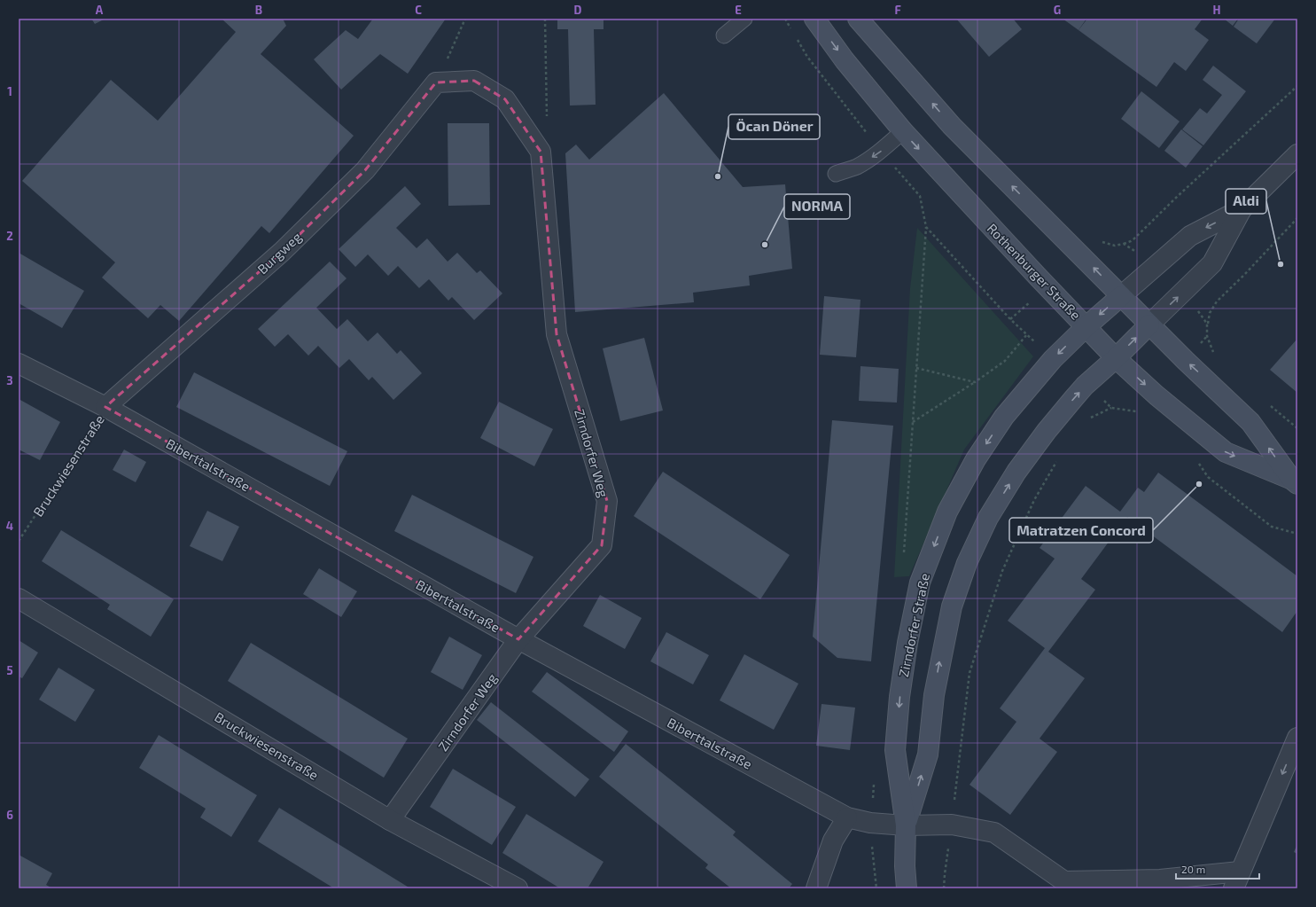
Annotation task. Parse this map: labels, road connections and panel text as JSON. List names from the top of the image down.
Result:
{
  "streets": {
    "main road": ["Rothenburger Straße", "Zirndorfer Straße"],
    "street": [
      "Burgweg",
      "Zirndorfer Weg",
      "Biberttalstraße",
      "Bruckwiesenstraße"
    ]
  },
  "crossings": [
    ["Burgweg", "Biberttalstraße"],
    ["Burgweg", "Bruckwiesenstraße"],
    ["Rothenburger Straße", "Zirndorfer Straße"],
    ["Zirndorfer Weg", "Biberttalstraße"],
    ["Zirndorfer Weg", "Bruckwiesenstraße"],
    ["Biberttalstraße", "Bruckwiesenstraße"],
    ["Biberttalstraße", "Zirndorfer Straße"]
  ],
  "places": [
    "Öcan Döner",
    "NORMA",
    "Aldi",
    "Matratzen Concord"
  ],
  "scale_bar": "20 m",
  "grid": {
    "columns": [
      "A",
      "B",
      "C",
      "D",
      "E",
      "F",
      "G",
      "H"
    ],
    "rows": [
      "1",
      "2",
      "3",
      "4",
      "5",
      "6"
    ]
  }
}
